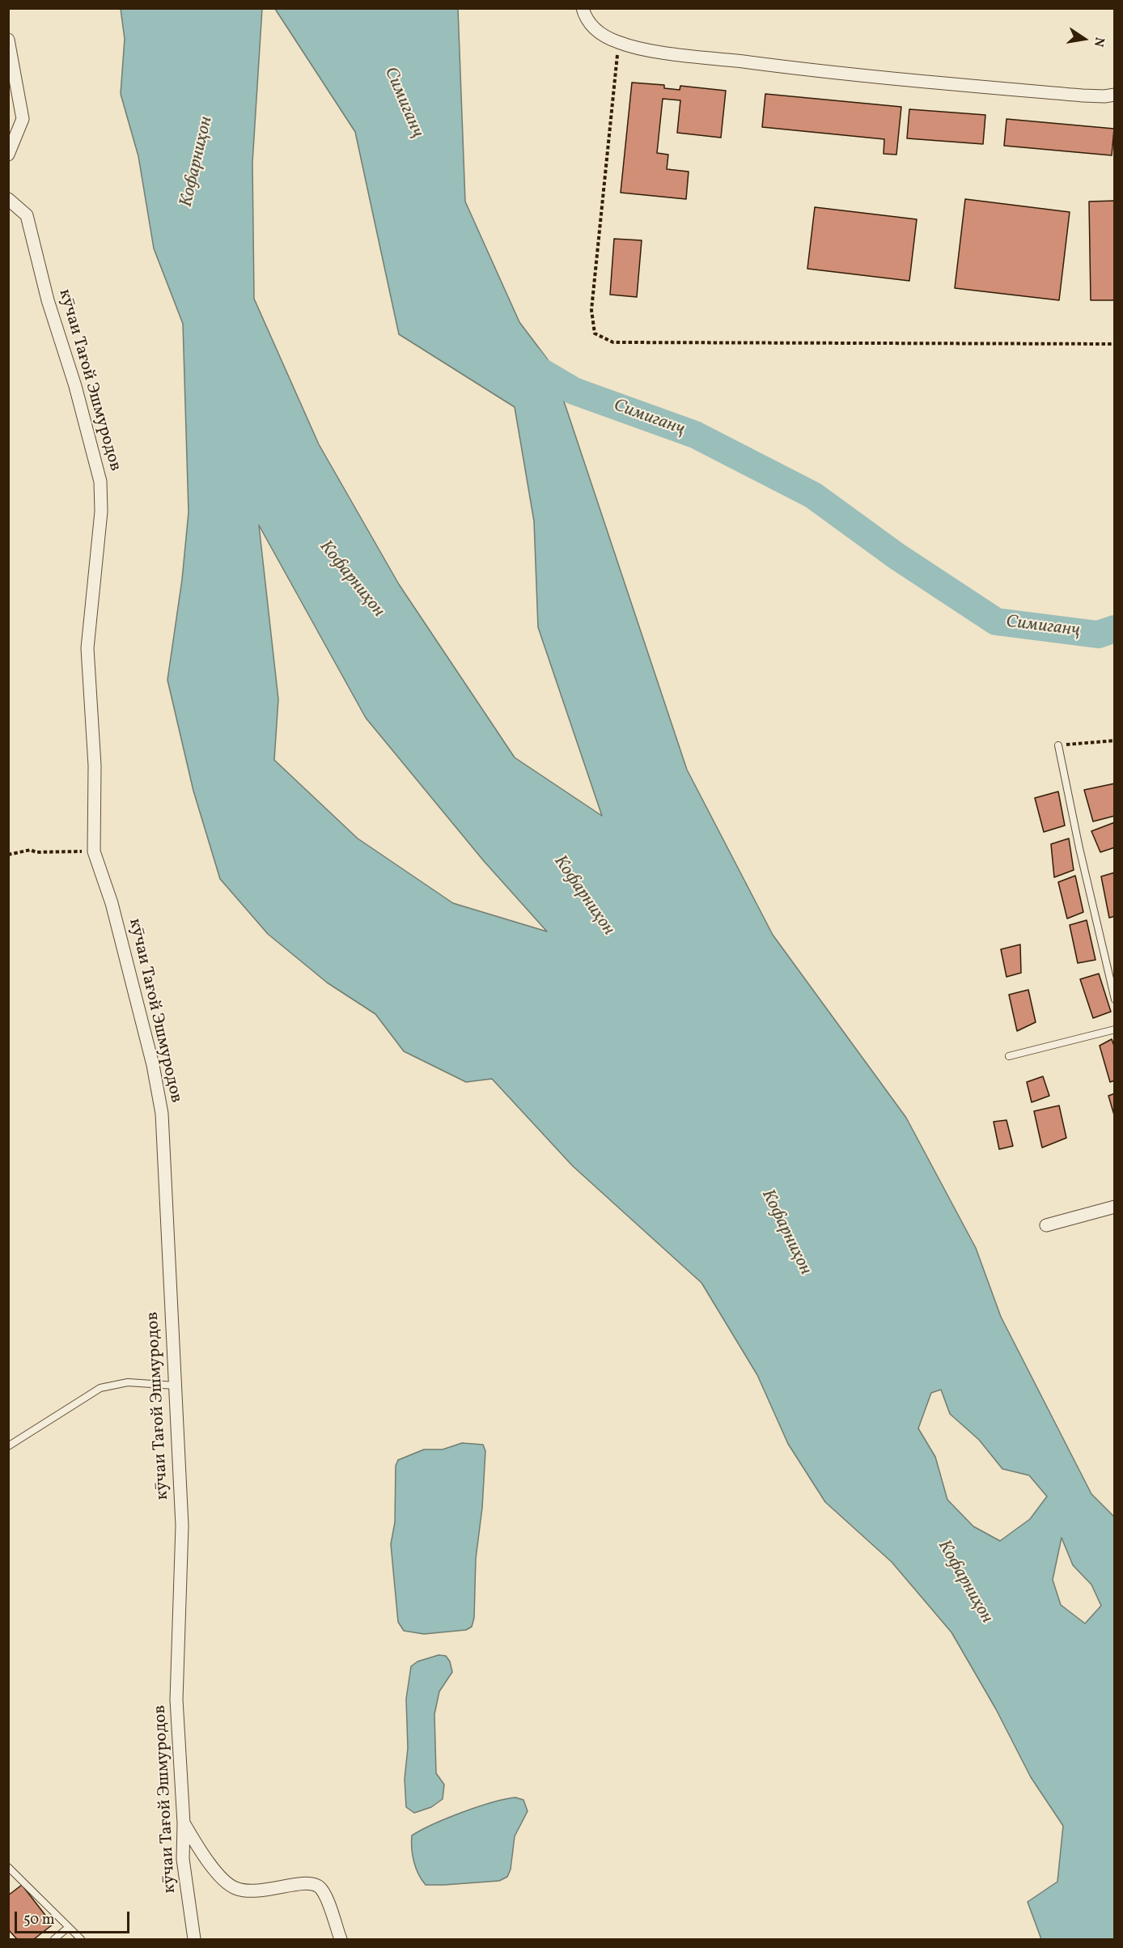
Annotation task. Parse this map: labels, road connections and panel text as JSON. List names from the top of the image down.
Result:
{
  "streets": {
    "street": ["кӯчаи Тағой Эшмуродов"]
  },
  "water": ["Симиганҷ", "Кофарниҳон"],
  "scale_bar": "50 m",
  "north": "right"
}
